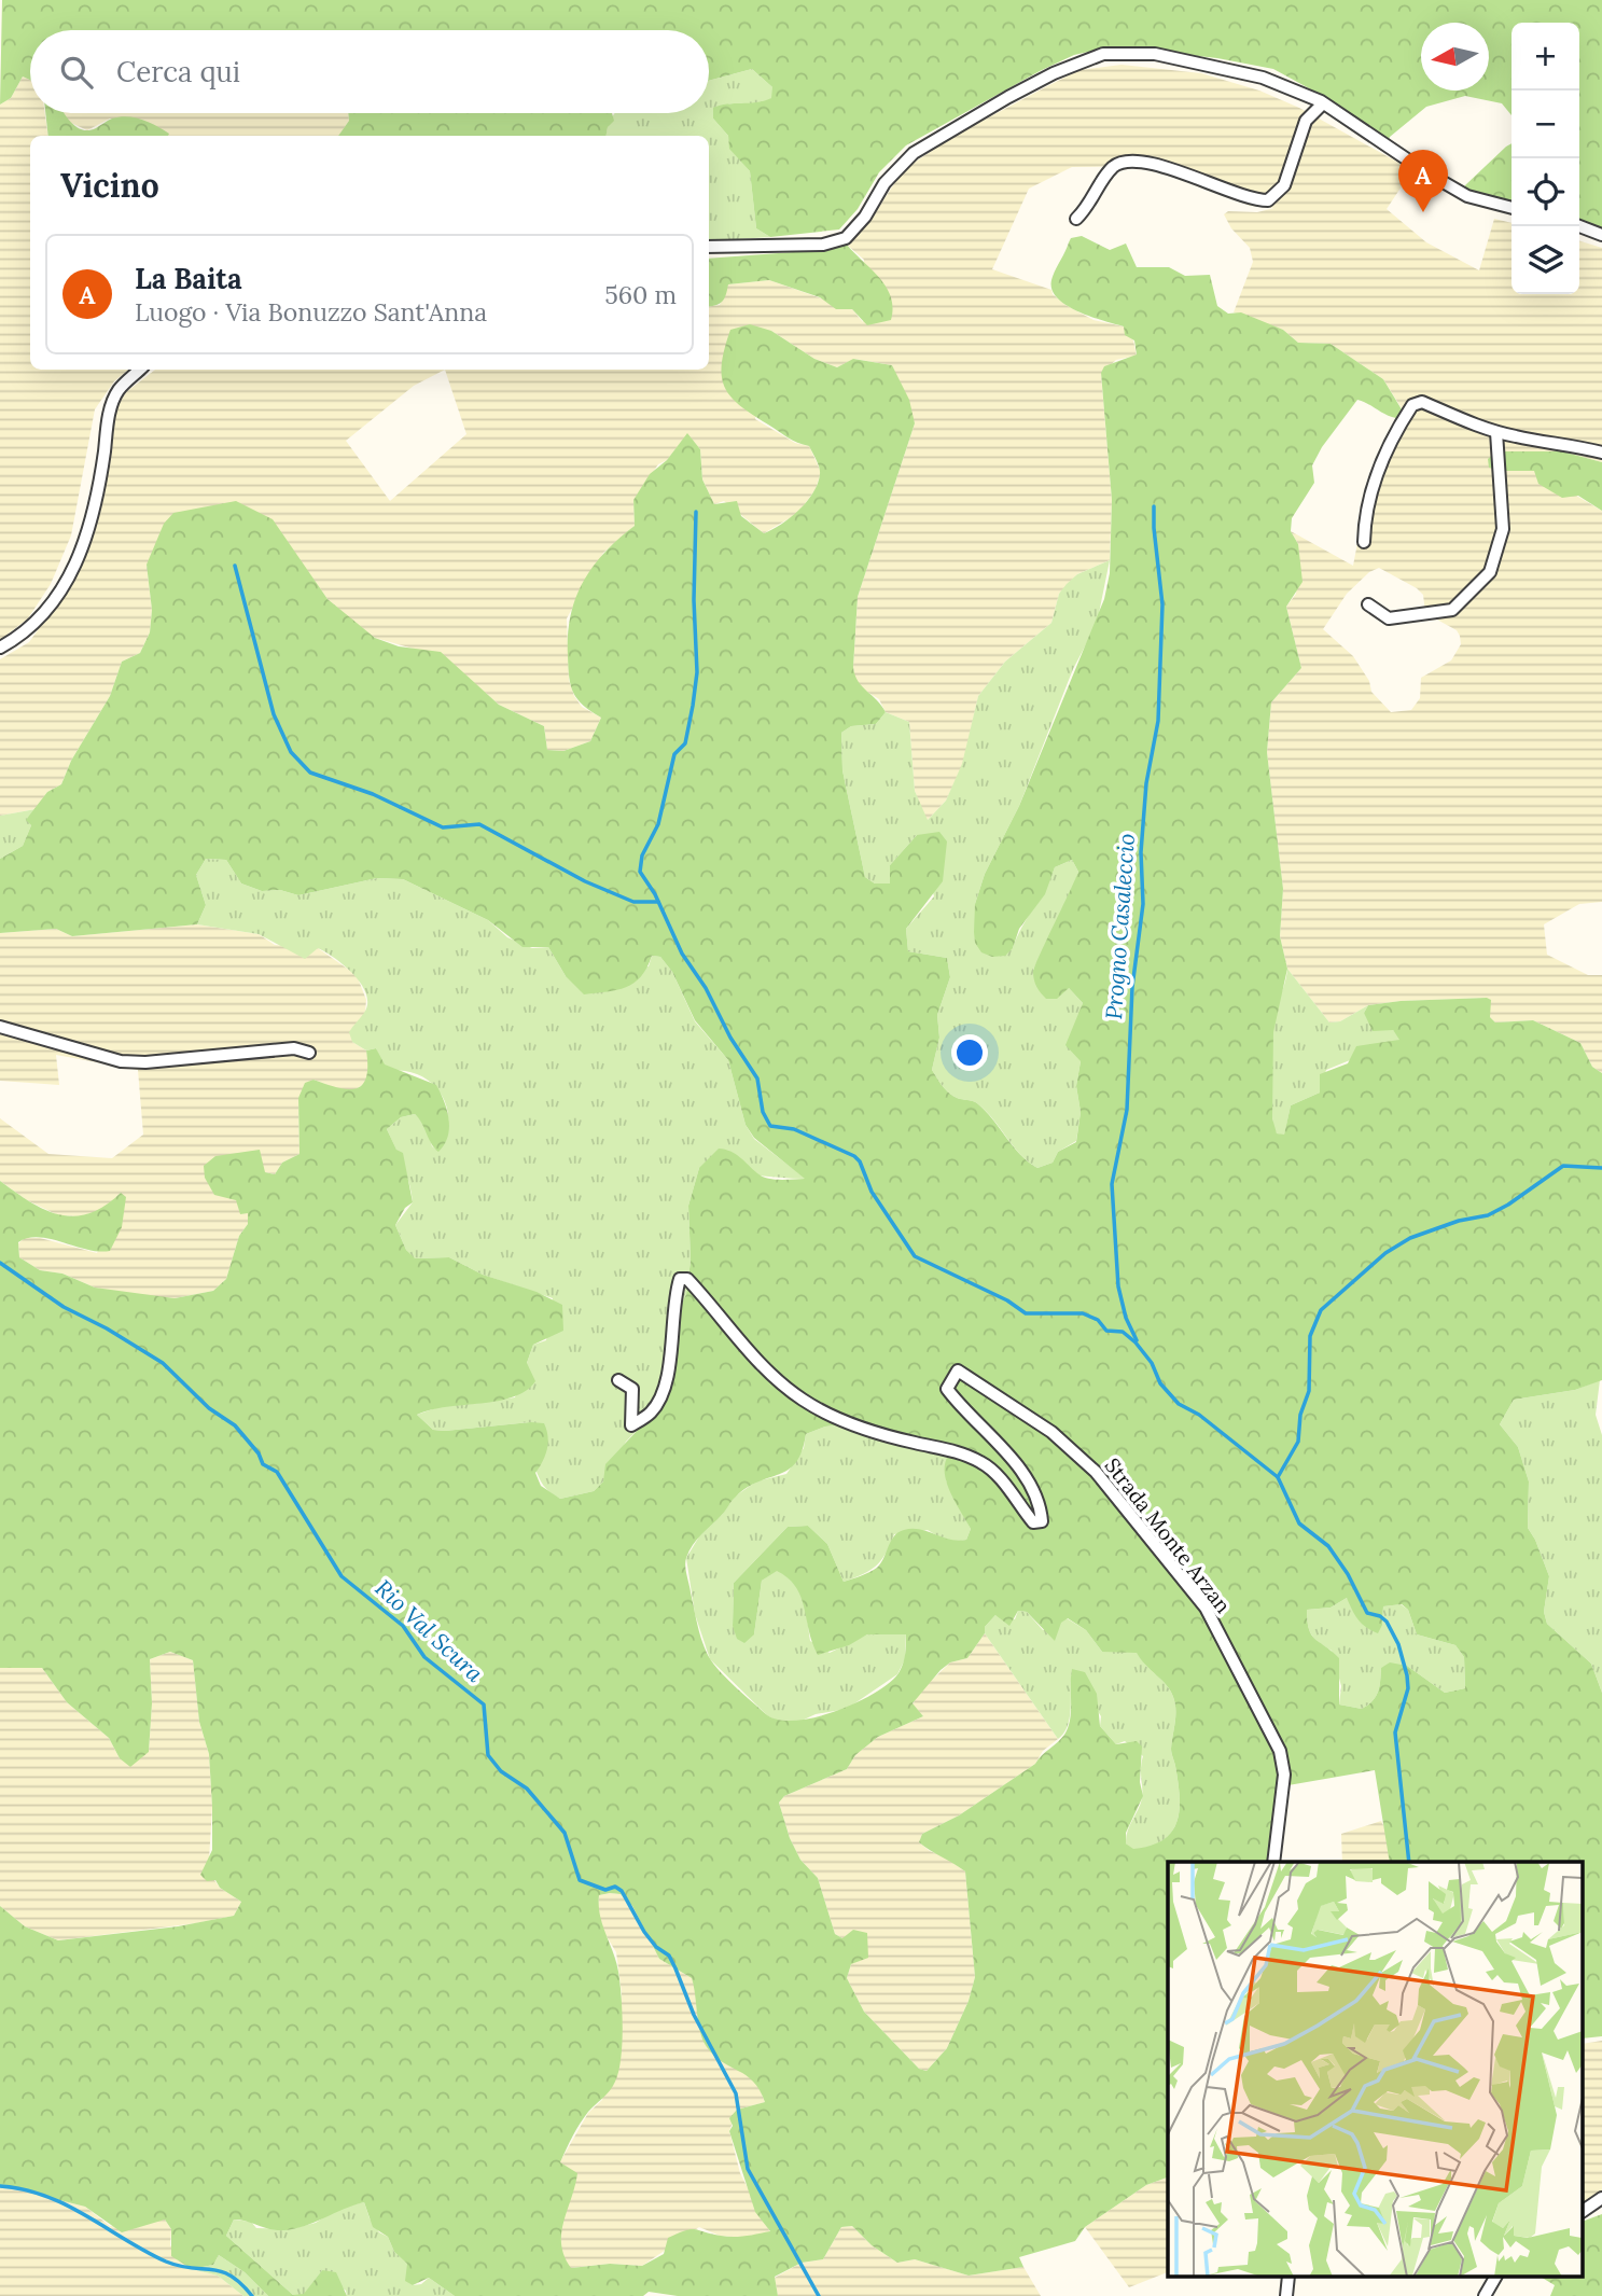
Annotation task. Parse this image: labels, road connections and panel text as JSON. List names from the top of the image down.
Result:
{
  "streets": {
    "street": ["Strada Monte Arzan"]
  },
  "water": ["Progno Casaleccio", "Rio Val Scura"],
  "north": "left",
  "page": {
    "map_buttons": ["+", "−"],
    "search": "Cerca qui",
    "heading": "Vicino",
    "pins": "A",
    "list": [
      {
        "mark": "A",
        "name": "La Baita",
        "note": "Luogo · Via Bonuzzo Sant'Anna",
        "value": "560 m"
      }
    ]
  }
}
